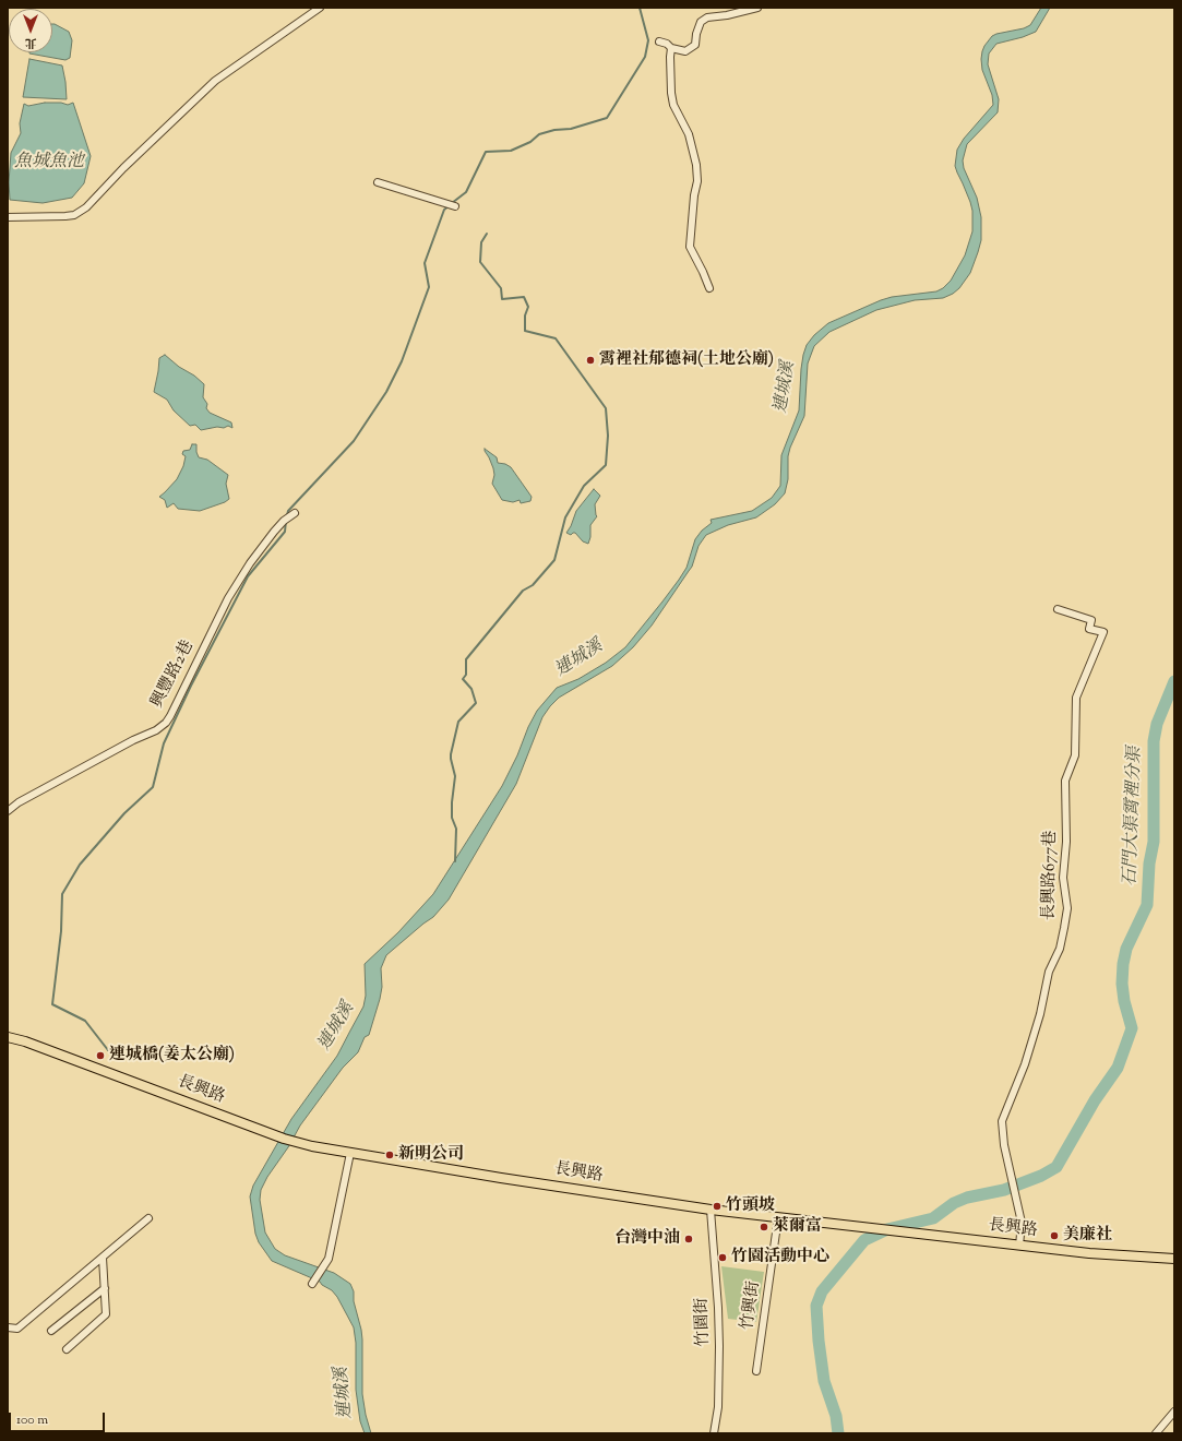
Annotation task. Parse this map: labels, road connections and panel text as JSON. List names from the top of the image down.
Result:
{
  "streets": {
    "main road": ["長興路"],
    "street": [
      "興豐路2巷",
      "長興路677巷",
      "竹興街",
      "竹園街"
    ]
  },
  "crossings": [
    ["長興路677巷", "長興路"],
    ["長興路", "竹興街"],
    ["長興路", "竹園街"]
  ],
  "water": ["魚城魚池", "連城溪", "石門大渠霄裡分渠"],
  "places": [
    "霄裡社郁德祠(土地公廟)",
    "連城橋(姜太公廟)",
    "新明公司",
    "竹頭坡",
    "萊爾富",
    "美廉社",
    "台灣中油",
    "竹園活動中心"
  ],
  "scale_bar": "100 m",
  "north": "bottom"
}
